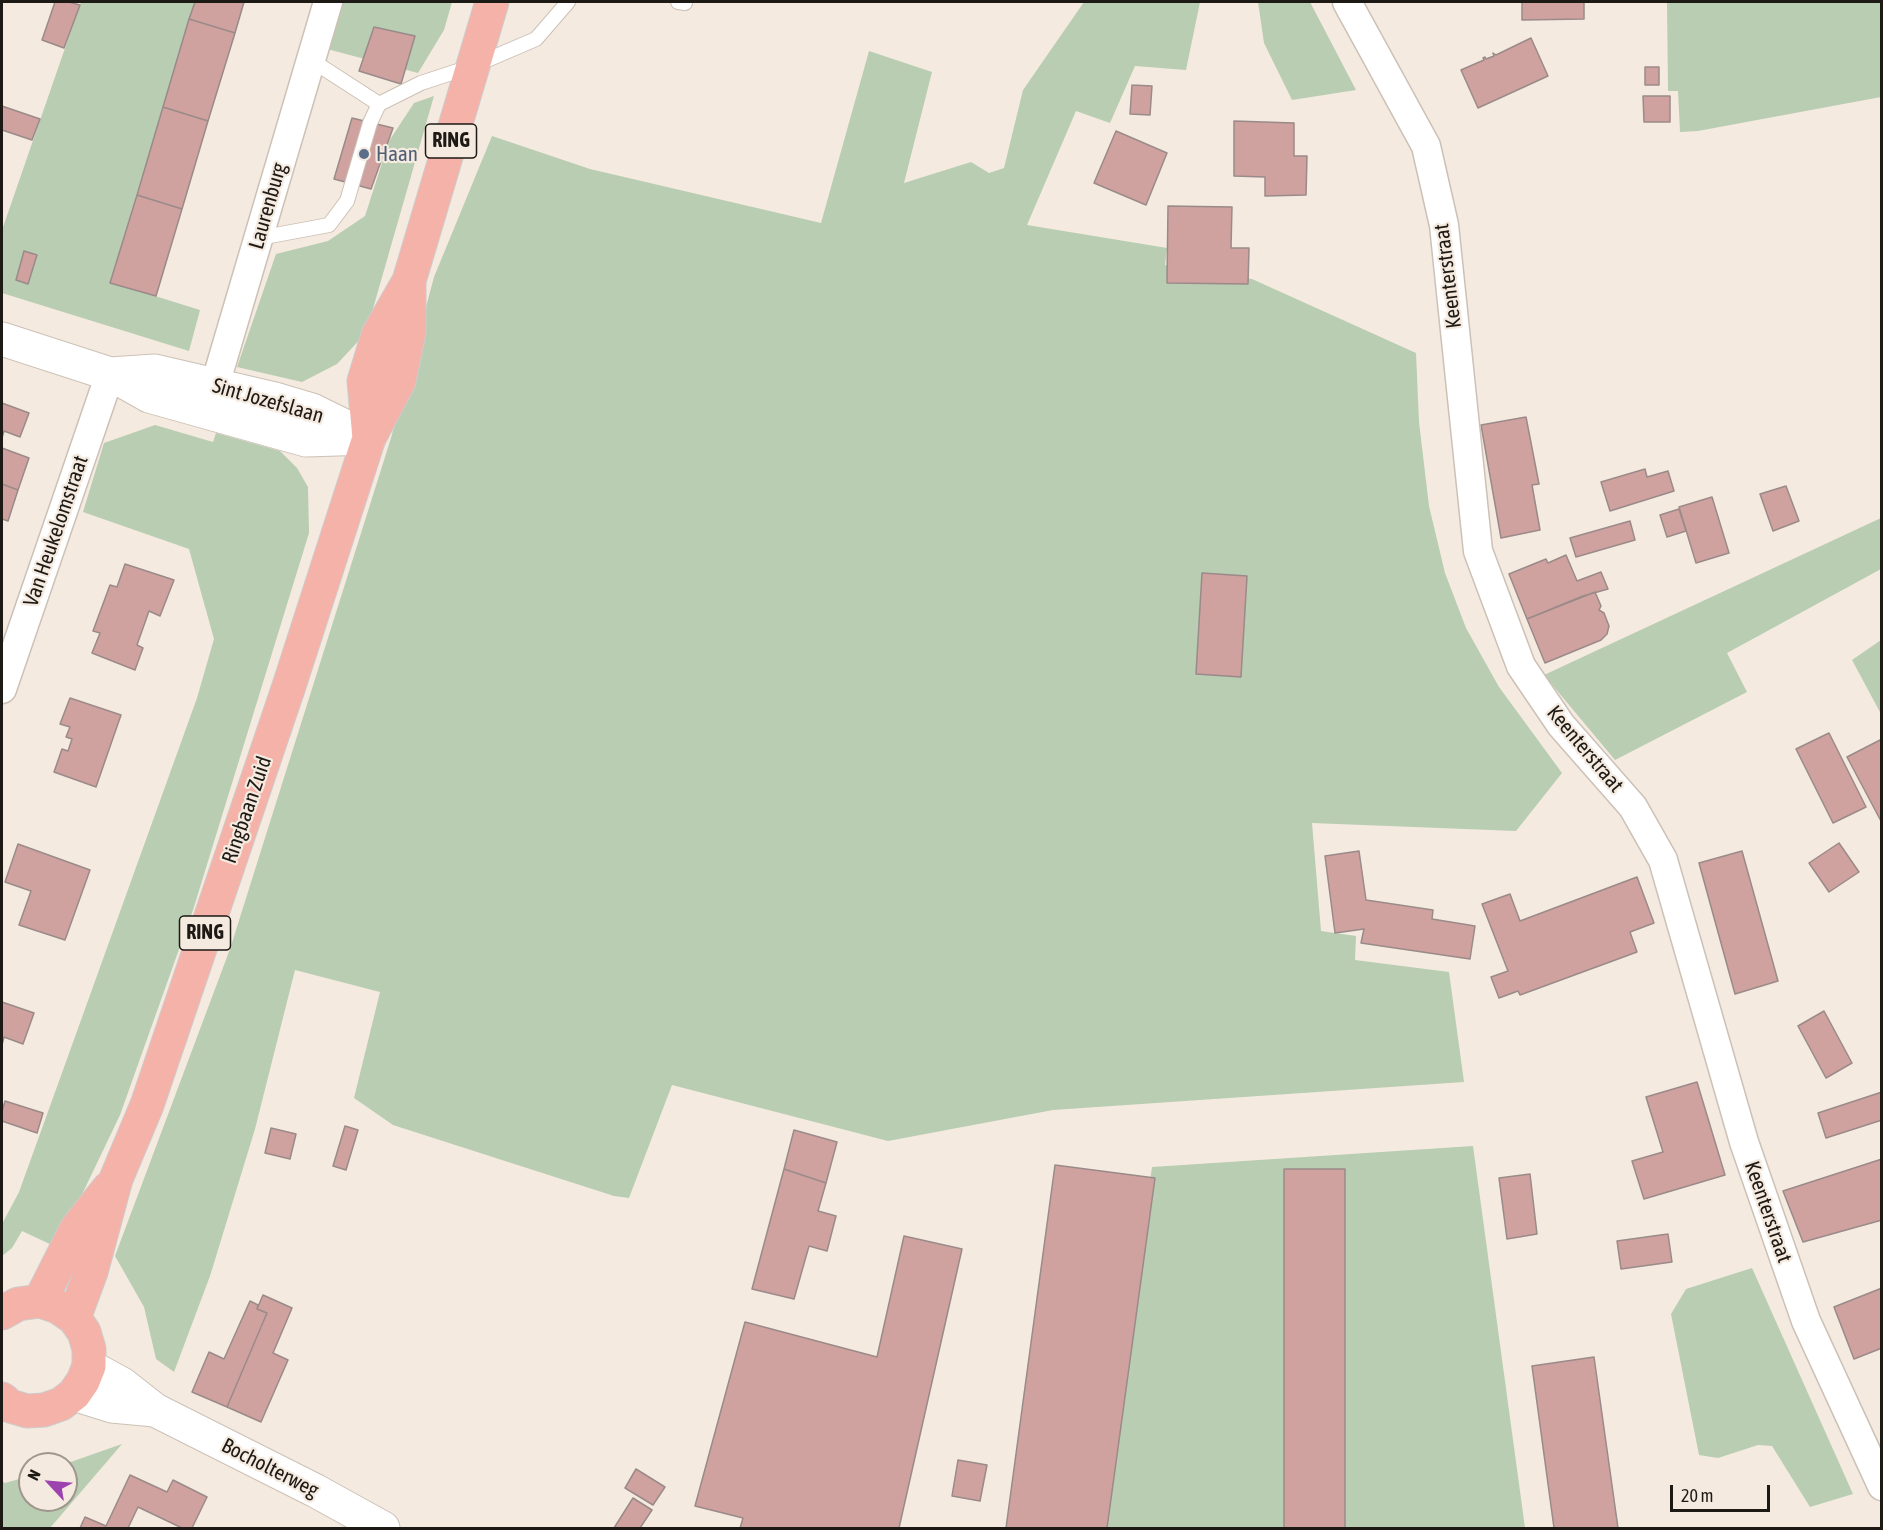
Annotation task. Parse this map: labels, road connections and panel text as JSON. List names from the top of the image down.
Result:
{
  "streets": {
    "main road": ["RING", "Ringbaan Zuid"],
    "street": [
      "Laurenburg",
      "Keenterstraat",
      "Sint Jozefslaan",
      "Van Heukelomstraat",
      "Bocholterweg"
    ]
  },
  "crossings": [
    ["Laurenburg", "Sint Jozefslaan"],
    ["Sint Jozefslaan", "Van Heukelomstraat"],
    ["Sint Jozefslaan", "Ringbaan Zuid"]
  ],
  "places": ["Haan"],
  "scale_bar": "20 m",
  "north": "top left"
}
